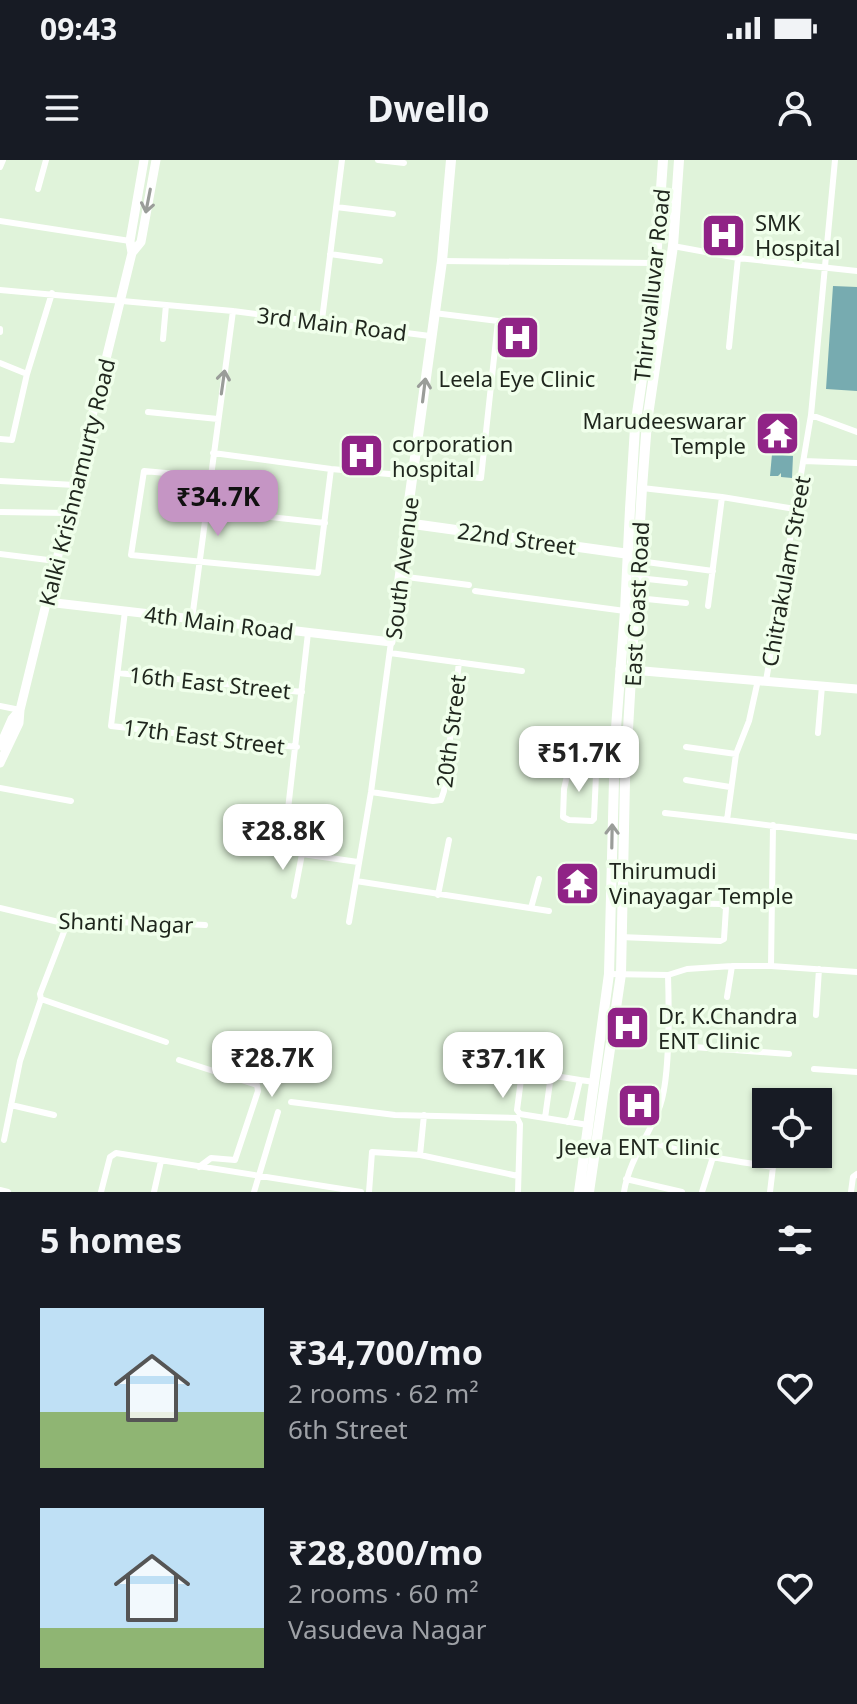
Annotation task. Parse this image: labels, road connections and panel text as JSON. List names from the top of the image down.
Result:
{
  "streets": {
    "main road": [
      "Thiruvalluvar Road",
      "Kalki Krishnamurty Road",
      "22nd Street",
      "South Avenue",
      "East Coast Road",
      "4th Main Road"
    ],
    "street": [
      "3rd Main Road",
      "Chitrakulam Street",
      "16th East Street",
      "20th Street",
      "17th East Street",
      "Shanti Nagar"
    ]
  },
  "crossings": [
    ["Thiruvalluvar Road", "22nd Street"],
    ["Thiruvalluvar Road", "East Coast Road"],
    ["3rd Main Road", "Kalki Krishnamurty Road"],
    ["3rd Main Road", "South Avenue"],
    ["Kalki Krishnamurty Road", "4th Main Road"],
    ["22nd Street", "South Avenue"],
    ["22nd Street", "East Coast Road"],
    ["South Avenue", "4th Main Road"],
    ["South Avenue", "20th Street"],
    ["16th East Street", "17th East Street"]
  ],
  "places": {
    "hospital": [
      "SMK Hospital",
      "Leela Eye Clinic",
      "corporation hospital",
      "Dr. K.Chandra ENT Clinic",
      "Jeeva ENT Clinic"
    ],
    "temple": ["Marudeeswarar Temple", "Thirumudi Vinayagar Temple"]
  },
  "page": {
    "status": "09:43",
    "header": "Dwello",
    "price": [
      "₹34.7K",
      "₹51.7K",
      "₹28.8K",
      "₹28.7K",
      "₹37.1K"
    ],
    "heading": "5 homes",
    "list": [
      {
        "name": "₹34,700/mo",
        "note": "2 rooms · 62 m² · 6th Street"
      },
      {
        "name": "₹28,800/mo",
        "note": "2 rooms · 60 m² · Vasudeva Nagar"
      }
    ]
  }
}
